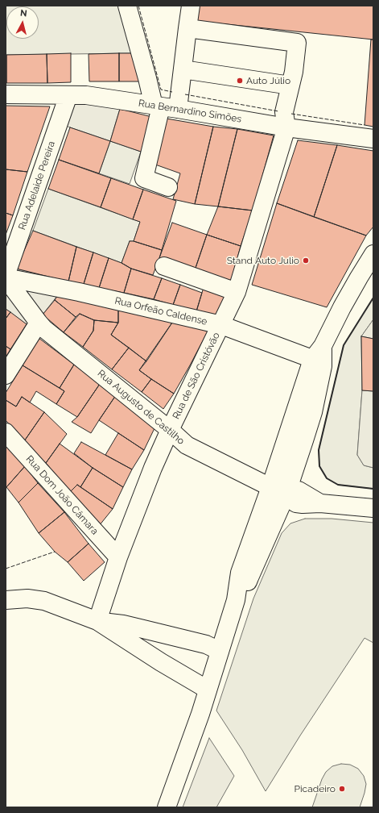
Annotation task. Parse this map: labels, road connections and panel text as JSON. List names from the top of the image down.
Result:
{
  "streets": {
    "street": [
      "Rua Bernardino Simões",
      "Rua Adelaide Pereira",
      "Rua Orfeão Caldense",
      "Rua de São Cristóvão",
      "Rua Augusto de Castilho",
      "Rua Dom João Câmara"
    ]
  },
  "crossings": [
    ["Rua Bernardino Simões", "Rua Adelaide Pereira"],
    ["Rua Bernardino Simões", "Rua de São Cristóvão"],
    ["Rua Adelaide Pereira", "Rua Orfeão Caldense"],
    ["Rua Orfeão Caldense", "Rua de São Cristóvão"],
    ["Rua de São Cristóvão", "Rua Augusto de Castilho"],
    ["Rua de São Cristóvão", "Rua Dom João Câmara"]
  ],
  "places": ["Auto Júlio", "Stand Auto Julio", "Picadeiro"],
  "north": "top"
}
